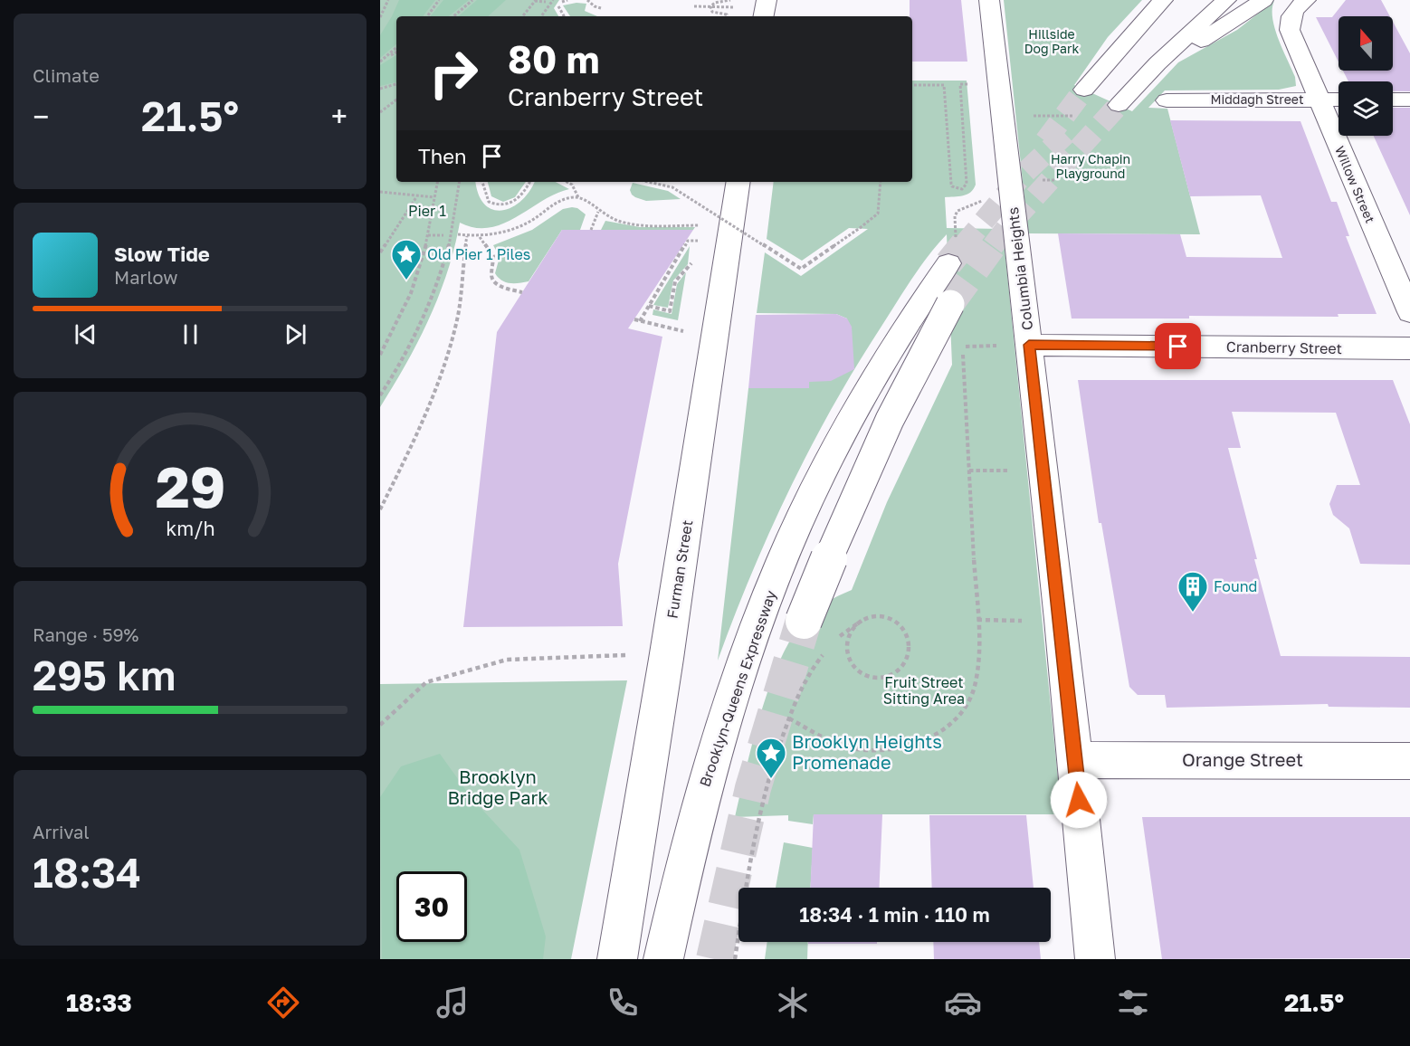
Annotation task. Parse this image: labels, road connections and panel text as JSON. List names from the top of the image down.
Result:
{
  "streets": {
    "main road": [
      "Middagh Street",
      "Willow Street",
      "Columbia Heights",
      "Cranberry Street",
      "Furman Street",
      "Brooklyn-Queens Expressway",
      "Orange Street"
    ]
  },
  "crossings": [
    ["Middagh Street", "Willow Street"],
    ["Columbia Heights", "Cranberry Street"],
    ["Columbia Heights", "Orange Street"]
  ],
  "parks": [
    "Hillside Dog Park",
    "Harry Chapin Playground",
    "Pier 1",
    "Fruit Street Sitting Area",
    "Brooklyn Bridge Park"
  ],
  "places": {
    "place": ["Old Pier 1 Piles", "Brooklyn Heights Promenade"],
    "building": ["Found"]
  },
  "north": "top",
  "page": {
    "tile": [
      "Climate",
      ["Range · 59%", "295 km"],
      ["Arrival", "18:34"]
    ],
    "turn": ["80 m", "Cranberry Street"],
    "heat": ["−", "21.5°", "+"],
    "then": "Then",
    "song": ["Slow Tide", "Marlow"],
    "limit": "30",
    "trip": "18:34 · 1 min · 110 m",
    "tabs": ["18:33", "21.5°"],
    "gauge": ["29", "km/h"]
  }
}
